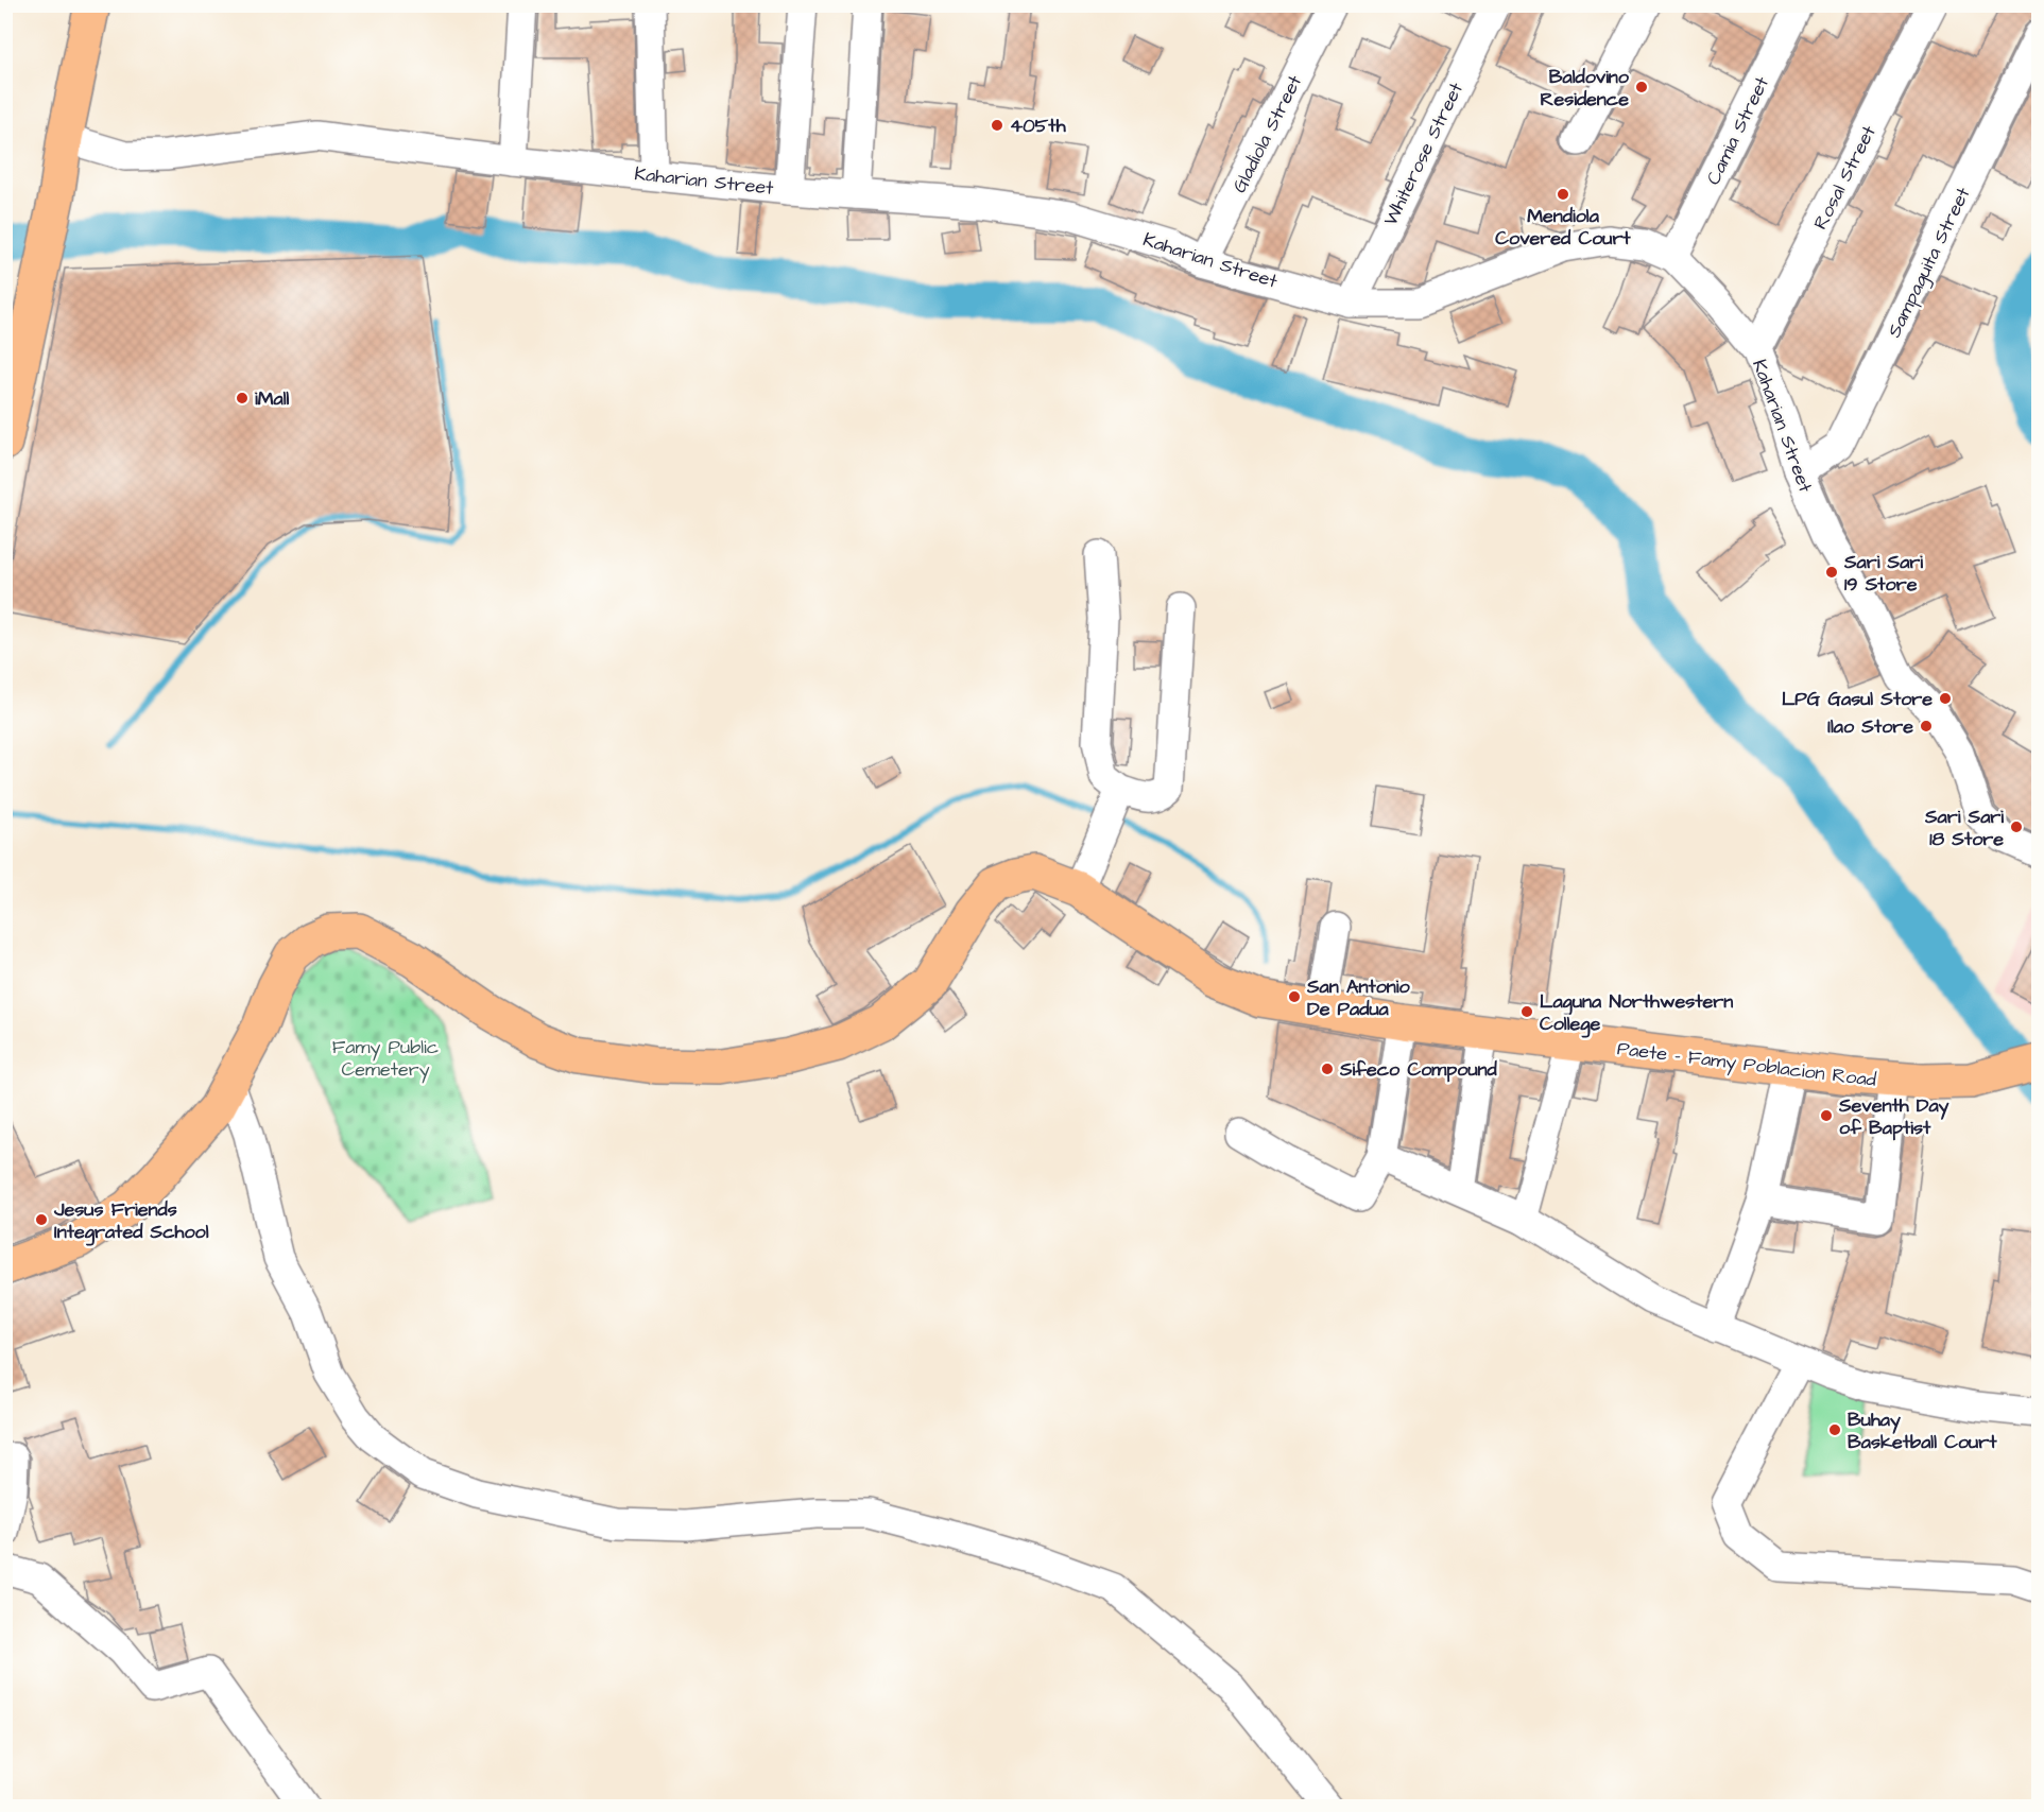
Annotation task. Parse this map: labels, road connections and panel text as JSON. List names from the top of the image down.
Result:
{
  "streets": {
    "main road": ["Paete – Famy Poblacion Road"],
    "street": [
      "Camia Street",
      "Gladiola Street",
      "Whiterose Street",
      "Rosal Street",
      "Kaharian Street",
      "Sampaguita Street"
    ]
  },
  "crossings": [
    ["Camia Street", "Kaharian Street"],
    ["Gladiola Street", "Kaharian Street"],
    ["Whiterose Street", "Kaharian Street"],
    ["Rosal Street", "Kaharian Street"],
    ["Kaharian Street", "Sampaguita Street"]
  ],
  "parks": ["Famy Public Cemetery"],
  "places": [
    "Baldovino Residence",
    "405th",
    "Mendiola Covered Court",
    "iMall",
    "Sari Sari 19 Store",
    "LPG Gasul Store",
    "Ilao Store",
    "Sari Sari 18 Store",
    "San Antonio De Padua",
    "Laguna Northwestern College",
    "Sifeco Compound",
    "Seventh Day of Baptist",
    "Jesus Friends Integrated School",
    "Buhay Basketball Court"
  ]
}
